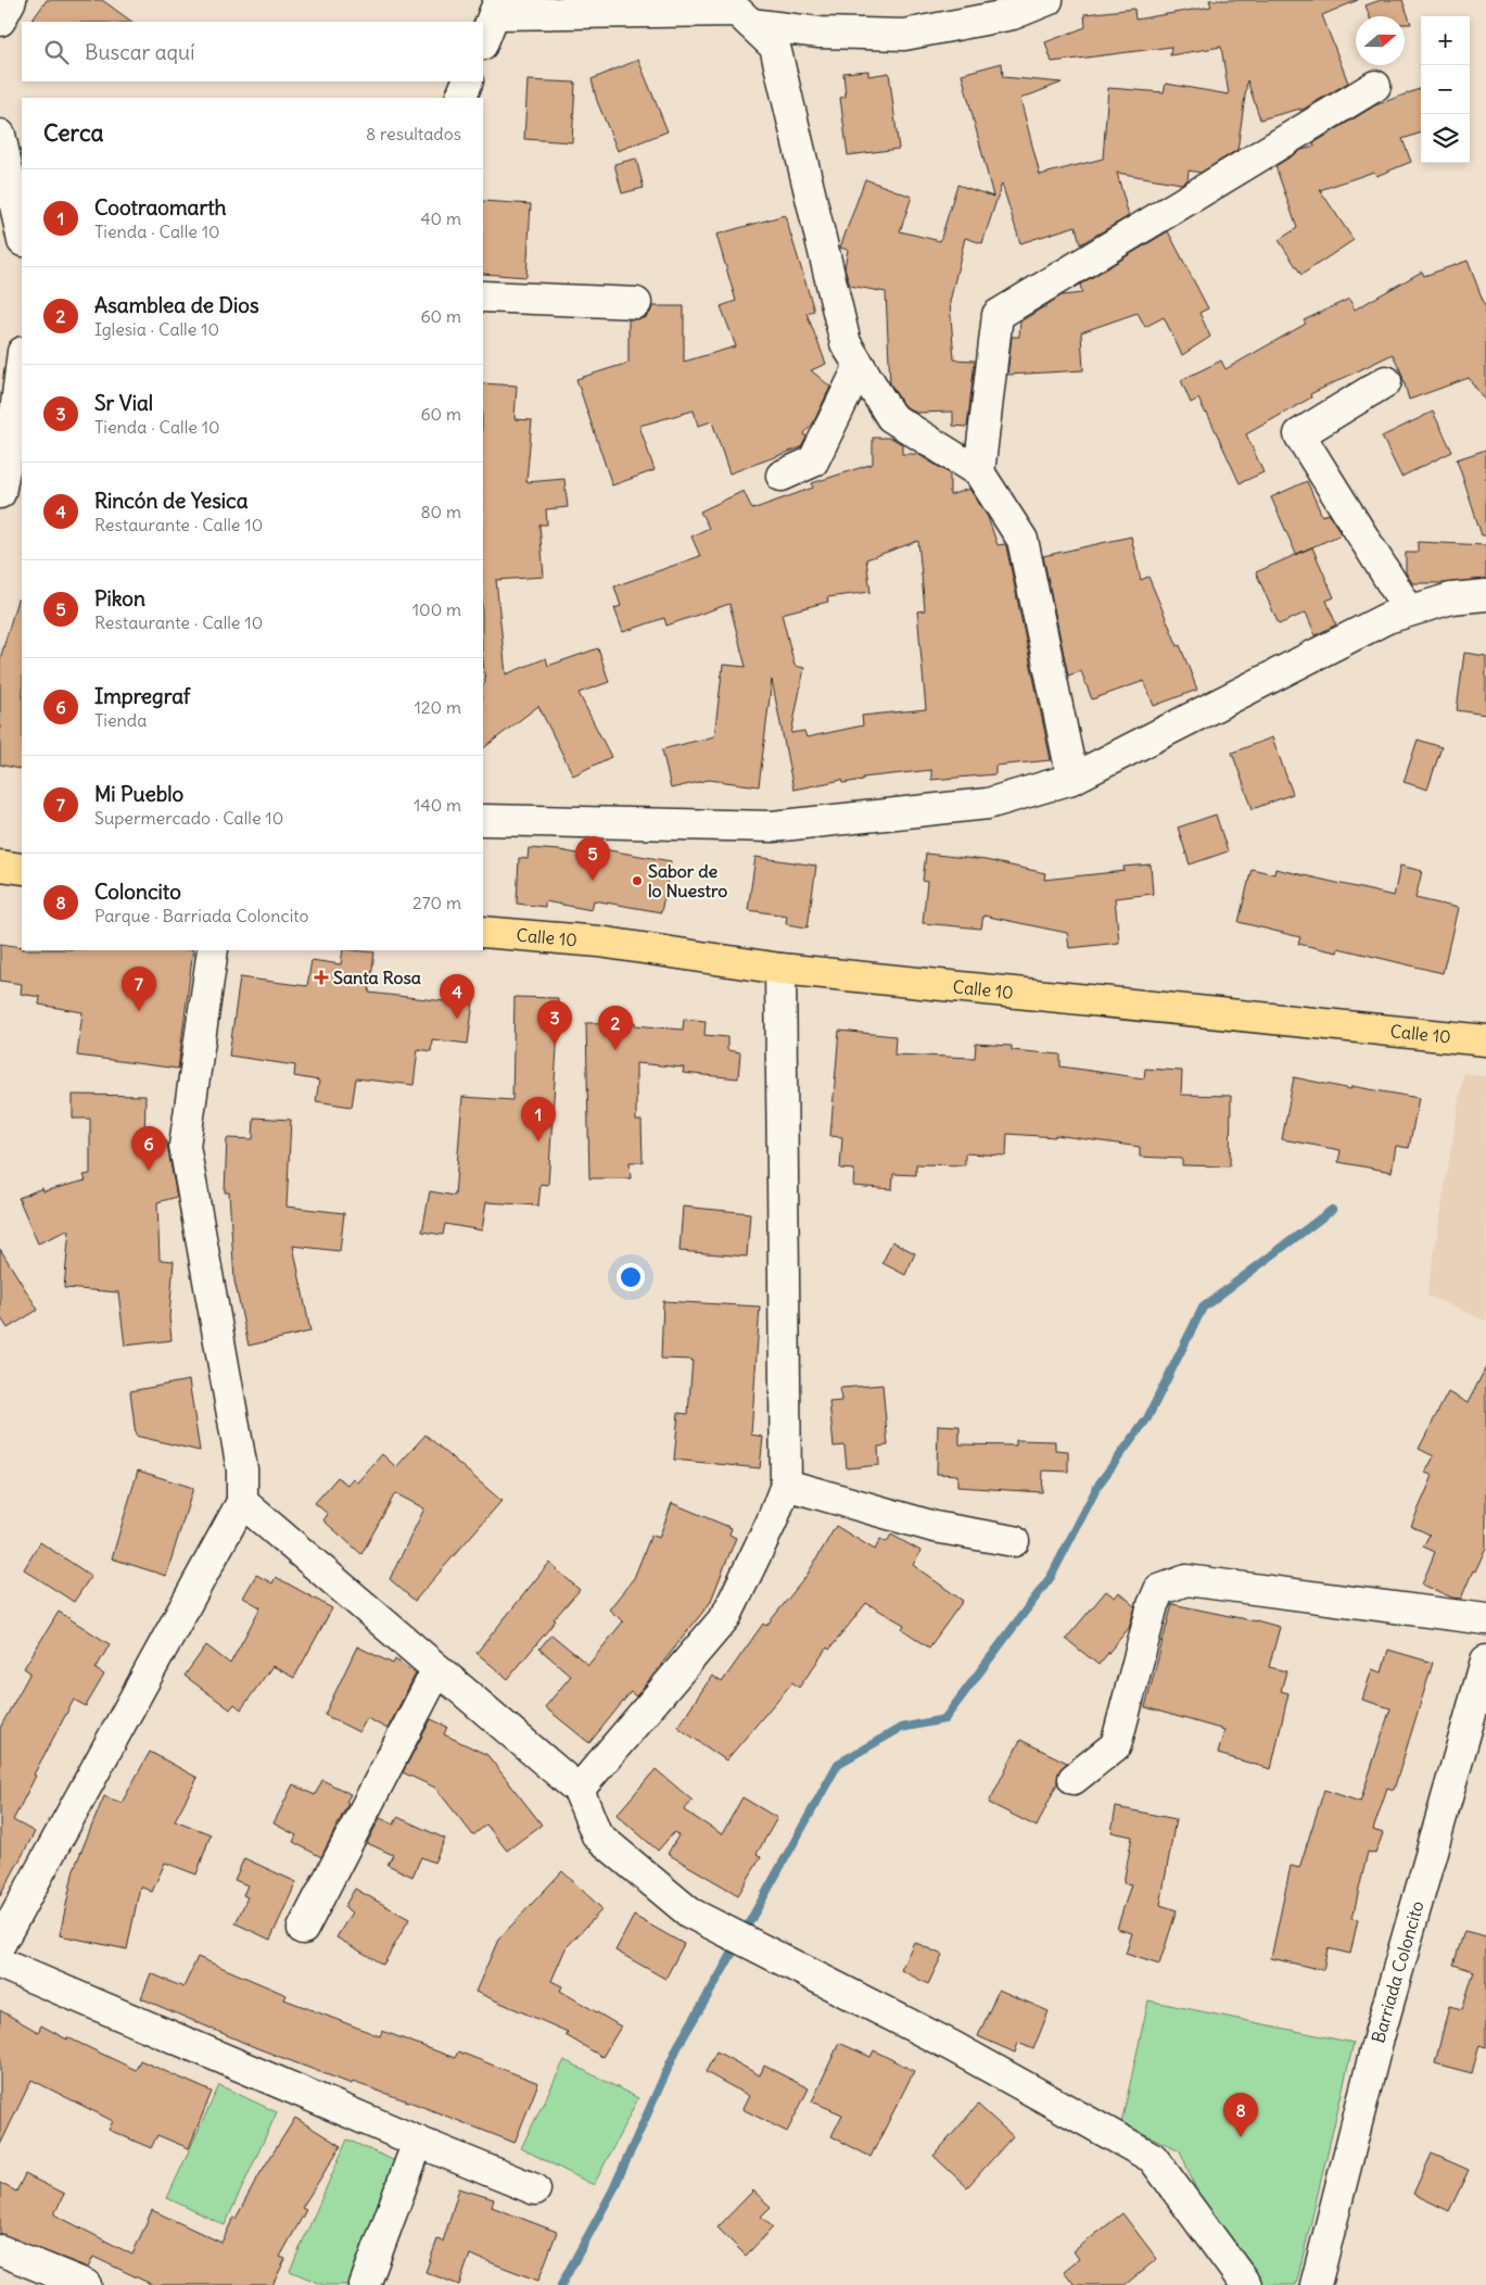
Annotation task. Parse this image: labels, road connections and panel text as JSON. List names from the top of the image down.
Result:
{
  "streets": {
    "main road": ["Calle 10"],
    "street": ["Barriada Coloncito"]
  },
  "places": {
    "other": ["Sabor de lo Nuestro"],
    "health": ["Santa Rosa"]
  },
  "north": "right",
  "page": {
    "map_buttons": ["+", "−"],
    "search": "Buscar aquí",
    "heading": ["Cerca", "8 resultados"],
    "list": [
      {
        "mark": "1",
        "name": "Cootraomarth",
        "note": "Tienda · Calle 10",
        "value": "40 m"
      },
      {
        "mark": "2",
        "name": "Asamblea de Dios",
        "note": "Iglesia · Calle 10",
        "value": "60 m"
      },
      {
        "mark": "3",
        "name": "Sr Vial",
        "note": "Tienda · Calle 10",
        "value": "60 m"
      },
      {
        "mark": "4",
        "name": "Rincón de Yesica",
        "note": "Restaurante · Calle 10",
        "value": "80 m"
      },
      {
        "mark": "5",
        "name": "Pikon",
        "note": "Restaurante · Calle 10",
        "value": "100 m"
      },
      {
        "mark": "6",
        "name": "Impregraf",
        "note": "Tienda",
        "value": "120 m"
      },
      {
        "mark": "7",
        "name": "Mi Pueblo",
        "note": "Supermercado · Calle 10",
        "value": "140 m"
      },
      {
        "mark": "8",
        "name": "Coloncito",
        "note": "Parque · Barriada Coloncito",
        "value": "270 m"
      }
    ],
    "pins": [
      "5",
      "7",
      "4",
      "3",
      "2",
      "1",
      "6",
      "8"
    ]
  }
}
